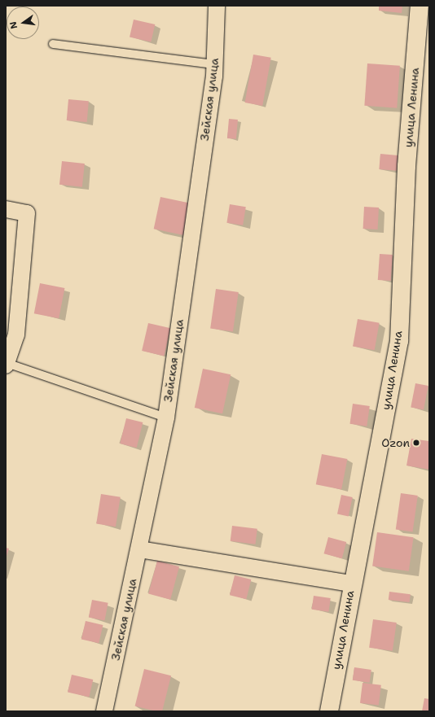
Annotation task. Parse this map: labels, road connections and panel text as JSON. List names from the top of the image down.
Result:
{
  "streets": {
    "street": ["Зейская улица", "улица Ленина"]
  },
  "places": ["Ozon"],
  "north": "left"
}
